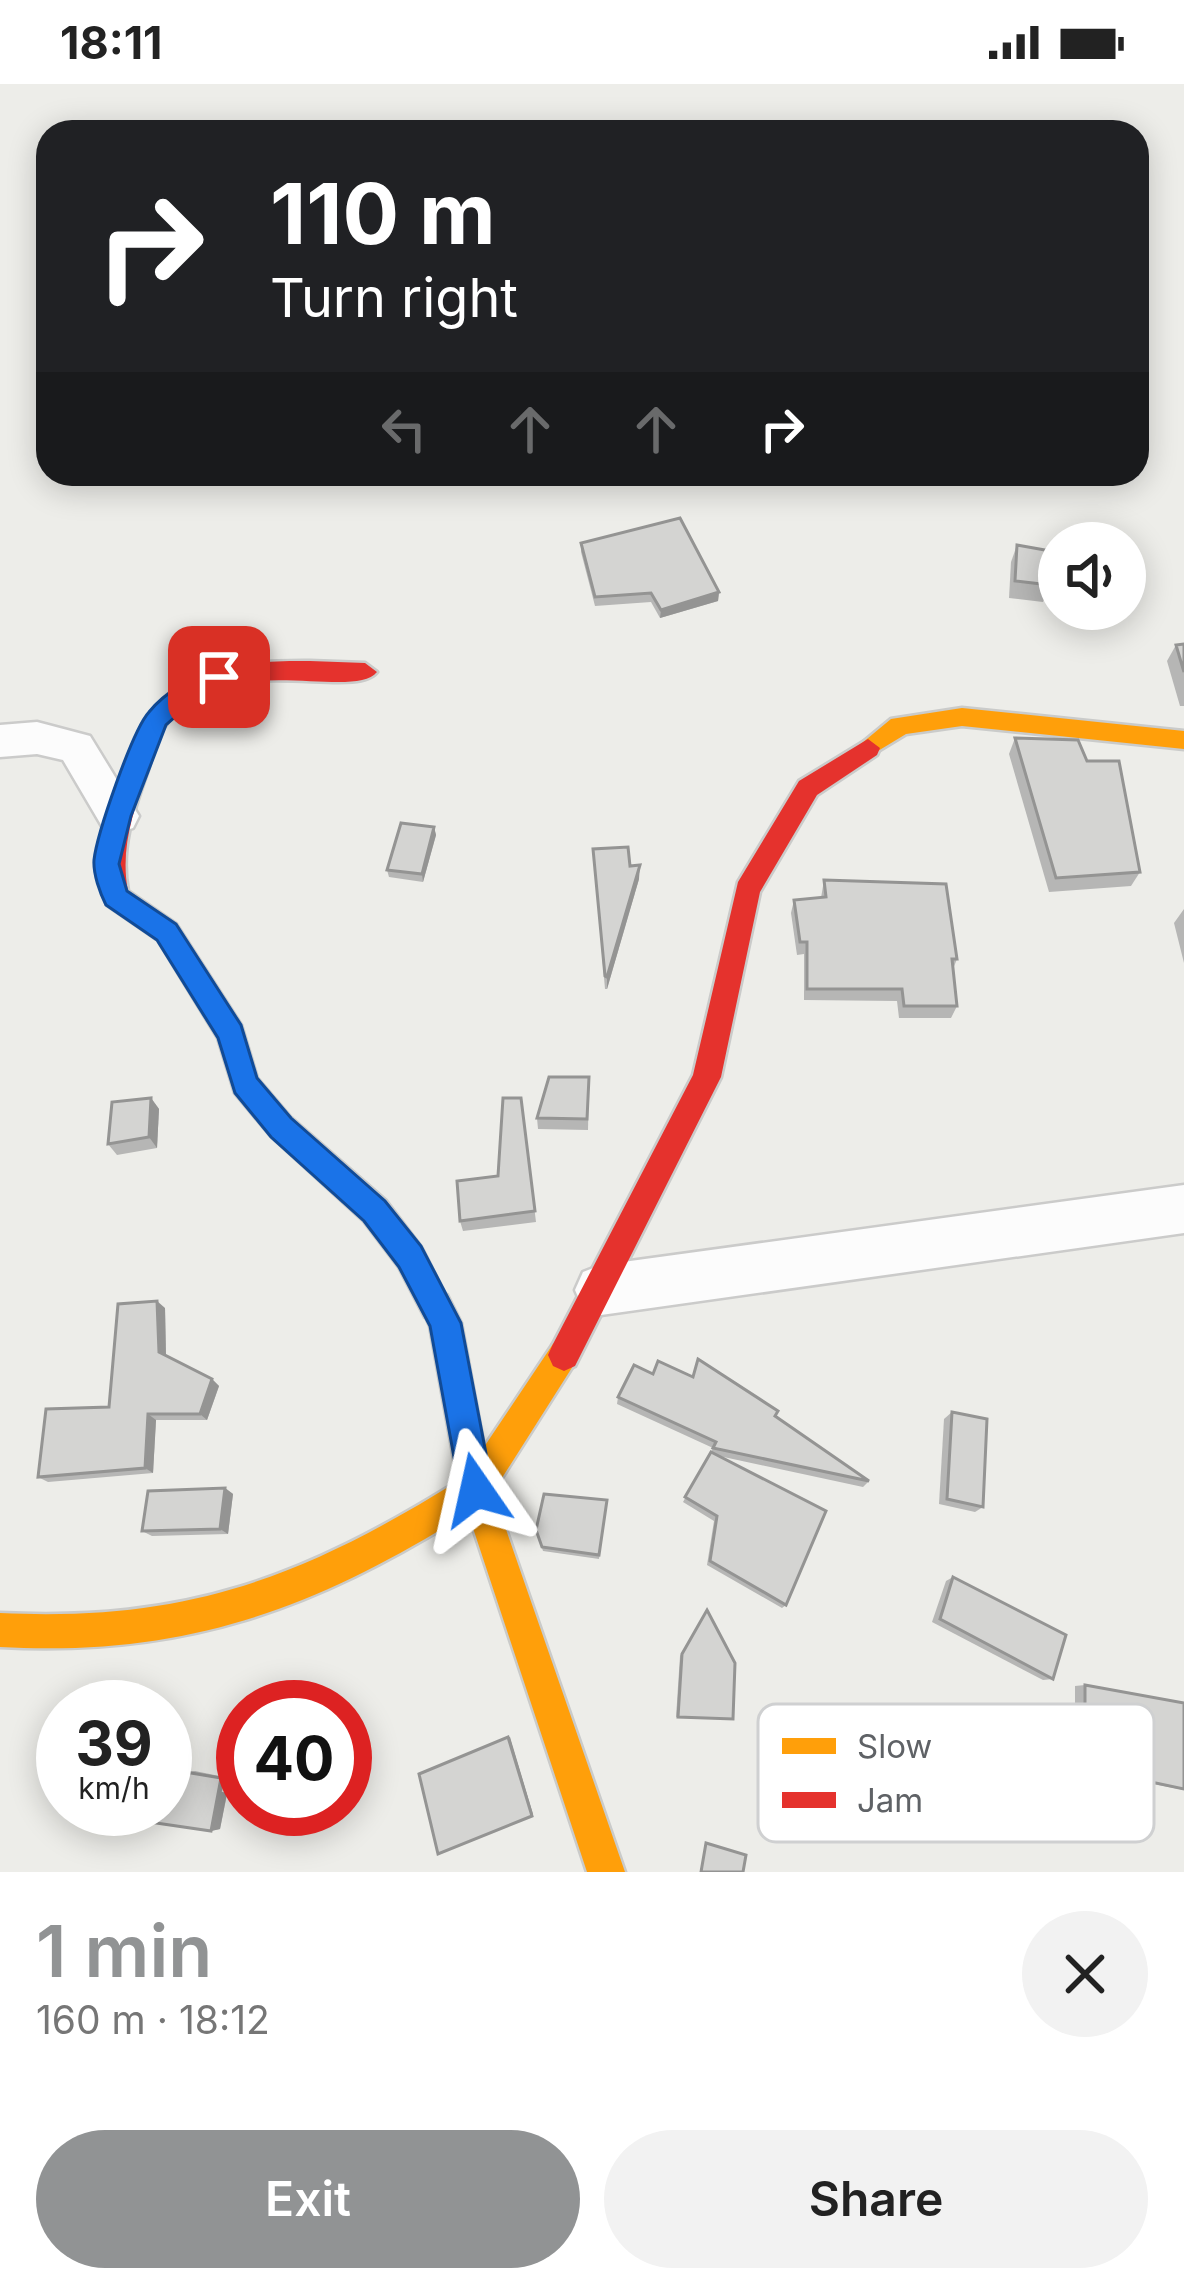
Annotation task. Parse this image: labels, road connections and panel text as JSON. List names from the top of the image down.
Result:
{
  "legend": ["Slow", "Jam"],
  "page": {
    "status": "18:11",
    "turn": ["110 m", "Turn right"],
    "speed": "39 km/h",
    "limit": "40",
    "heading": ["1 min", "160 m · 18:12"],
    "buttons": ["Exit", "Share"]
  }
}
